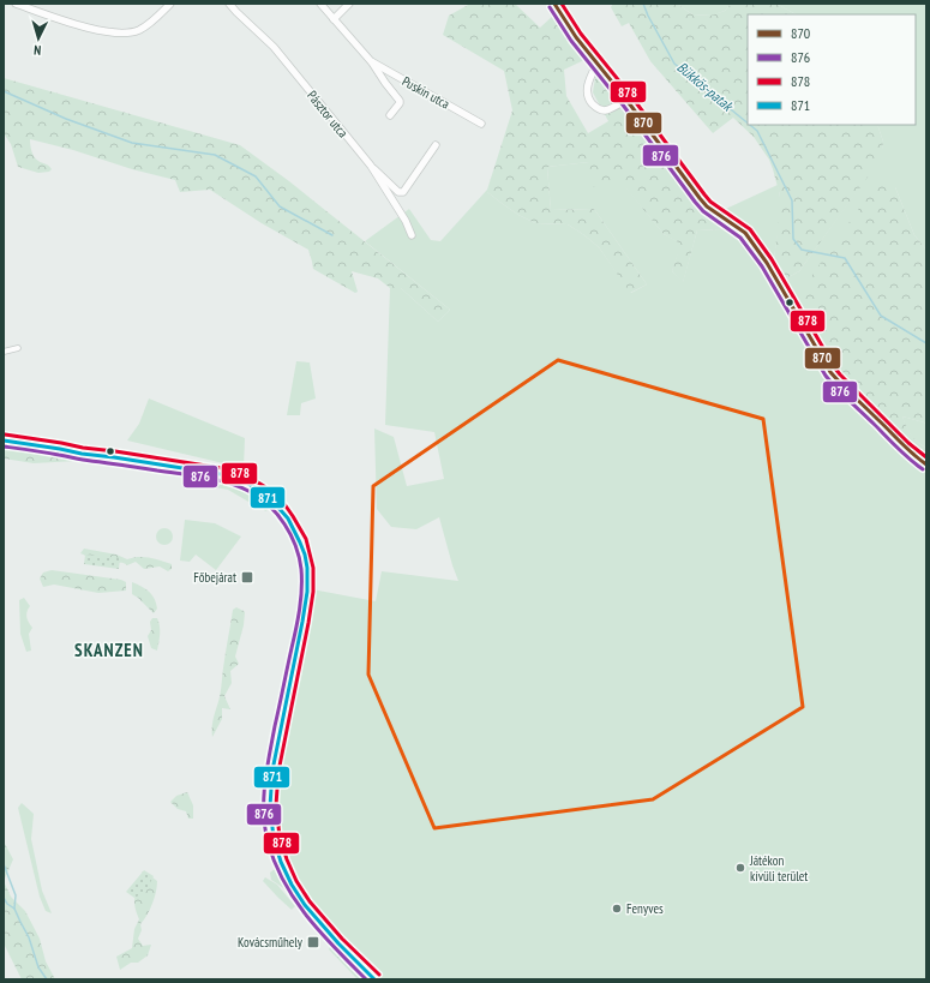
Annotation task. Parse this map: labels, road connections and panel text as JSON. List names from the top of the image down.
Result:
{
  "streets": {
    "street": ["Puskin utca", "Pásztor utca"]
  },
  "districts": ["SKANZEN"],
  "water": ["Bükkös-patak"],
  "places": {
    "transit": ["Főbejárat", "Kovácsműhely"],
    "other": ["Játékon kívüli terület", "Fenyves"]
  },
  "lines": [
    "transit line 870",
    "transit line 878",
    "transit line 876",
    "transit line 871"
  ],
  "legend": [
    "870",
    "876",
    "878",
    "871"
  ],
  "north": "bottom"
}
